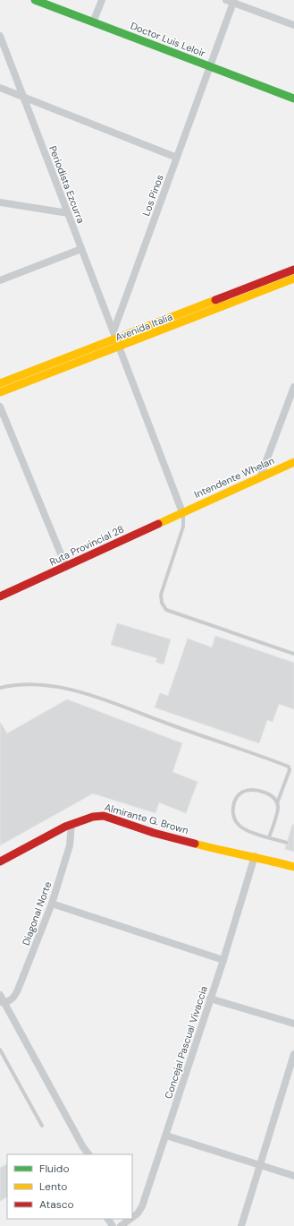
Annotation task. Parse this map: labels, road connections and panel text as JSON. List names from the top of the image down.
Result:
{
  "streets": {
    "main road": [
      "Doctor Luis Leloir",
      "Avenida Italia",
      "Intendente Whelan",
      "Ruta Provincial 28",
      "Almirante G. Brown"
    ],
    "street": [
      "Periodista Ezcurra",
      "Los Pinos",
      "Diagonal Norte",
      "Concejal Pascual Vivaccia"
    ]
  },
  "crossings": [
    ["Doctor Luis Leloir", "Los Pinos"],
    ["Periodista Ezcurra", "Los Pinos"],
    ["Periodista Ezcurra", "Avenida Italia"],
    ["Periodista Ezcurra", "Intendente Whelan"],
    ["Periodista Ezcurra", "Ruta Provincial 28"],
    ["Los Pinos", "Avenida Italia"],
    ["Intendente Whelan", "Ruta Provincial 28"],
    ["Almirante G. Brown", "Diagonal Norte"],
    ["Almirante G. Brown", "Concejal Pascual Vivaccia"]
  ],
  "legend": ["Fluido", "Lento", "Atasco"]
}
